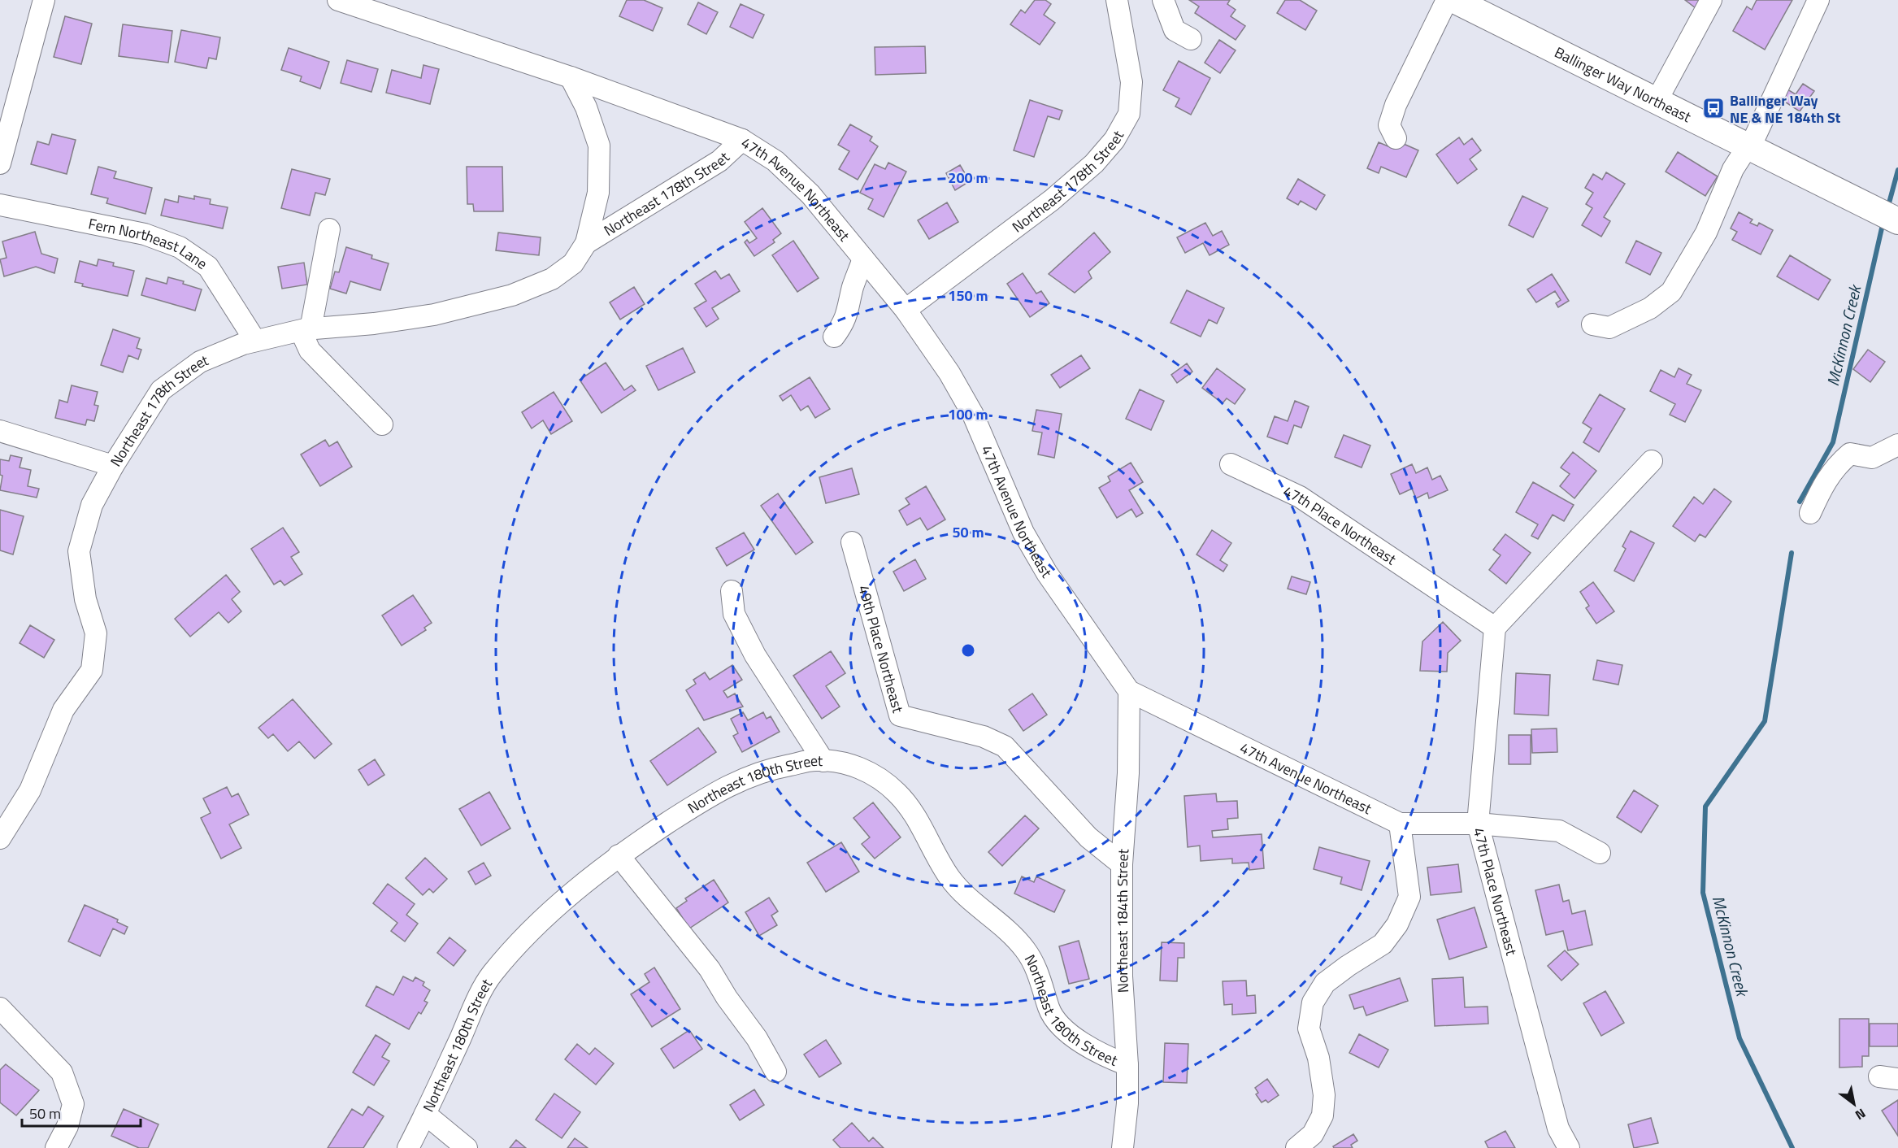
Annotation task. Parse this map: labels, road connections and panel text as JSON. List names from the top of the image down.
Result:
{
  "streets": {
    "main road": ["Ballinger Way Northeast"],
    "street": [
      "Northeast 178th Street",
      "47th Avenue Northeast",
      "Fern Northeast Lane",
      "47th Place Northeast",
      "49th Place Northeast",
      "Northeast 180th Street",
      "Northeast 184th Street"
    ]
  },
  "crossings": [
    ["Northeast 178th Street", "47th Avenue Northeast"],
    ["Northeast 178th Street", "Fern Northeast Lane"],
    ["47th Avenue Northeast", "47th Place Northeast"],
    ["47th Avenue Northeast", "Northeast 184th Street"],
    ["49th Place Northeast", "Northeast 184th Street"],
    ["Northeast 180th Street", "Northeast 184th Street"]
  ],
  "water": ["McKinnon Creek"],
  "places": {
    "bus stop": ["Ballinger Way NE & NE 184th St"]
  },
  "scale_bar": "50 m",
  "north": "bottom right",
  "rings": [
    "200 m",
    "150 m",
    "100 m",
    "50 m"
  ]
}
